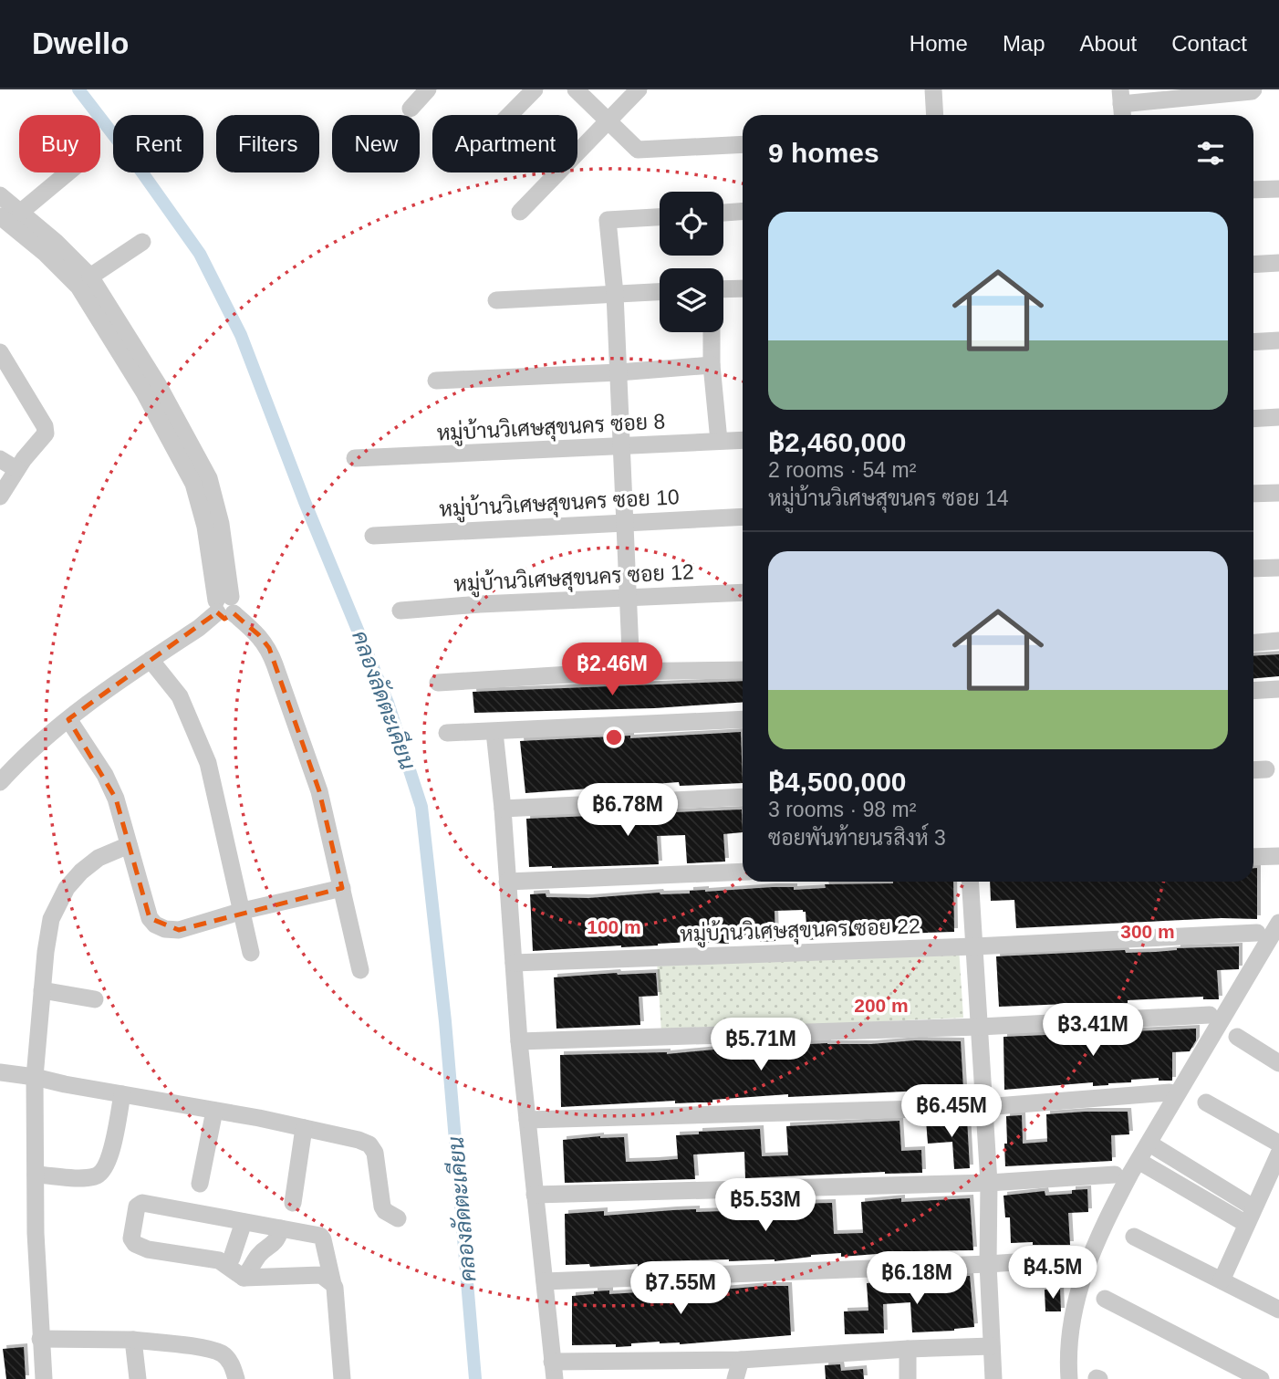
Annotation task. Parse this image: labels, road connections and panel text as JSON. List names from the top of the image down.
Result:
{
  "streets": {
    "street": [
      "หมู่บ้านวิเศษสุขนคร ซอย 8",
      "หมู่บ้านวิเศษสุขนคร ซอย 10",
      "หมู่บ้านวิเศษสุขนคร ซอย 12",
      "หมู่บ้านวิเศษสุขนคร ซอย 22"
    ]
  },
  "water": ["คลองลัดตะเคียน"],
  "page": {
    "header": "Dwello",
    "nav": [
      "Home",
      "Map",
      "About",
      "Contact"
    ],
    "chip": [
      "Buy",
      "Rent",
      "Filters",
      "New",
      "Apartment"
    ],
    "heading": "9 homes",
    "list": [
      {
        "name": "฿2,460,000",
        "note": "2 rooms · 54 m² · หมู่บ้านวิเศษสุขนคร ซอย 14"
      },
      {
        "name": "฿4,500,000",
        "note": "3 rooms · 98 m² · ซอยพันท้ายนรสิงห์ 3"
      }
    ],
    "price": [
      "฿2.46M",
      "฿6.78M",
      "฿3.41M",
      "฿5.71M",
      "฿6.45M",
      "฿5.53M",
      "฿4.5M",
      "฿6.18M",
      "฿7.55M"
    ]
  },
  "rings": ["100 m", "300 m", "200 m"]
}
